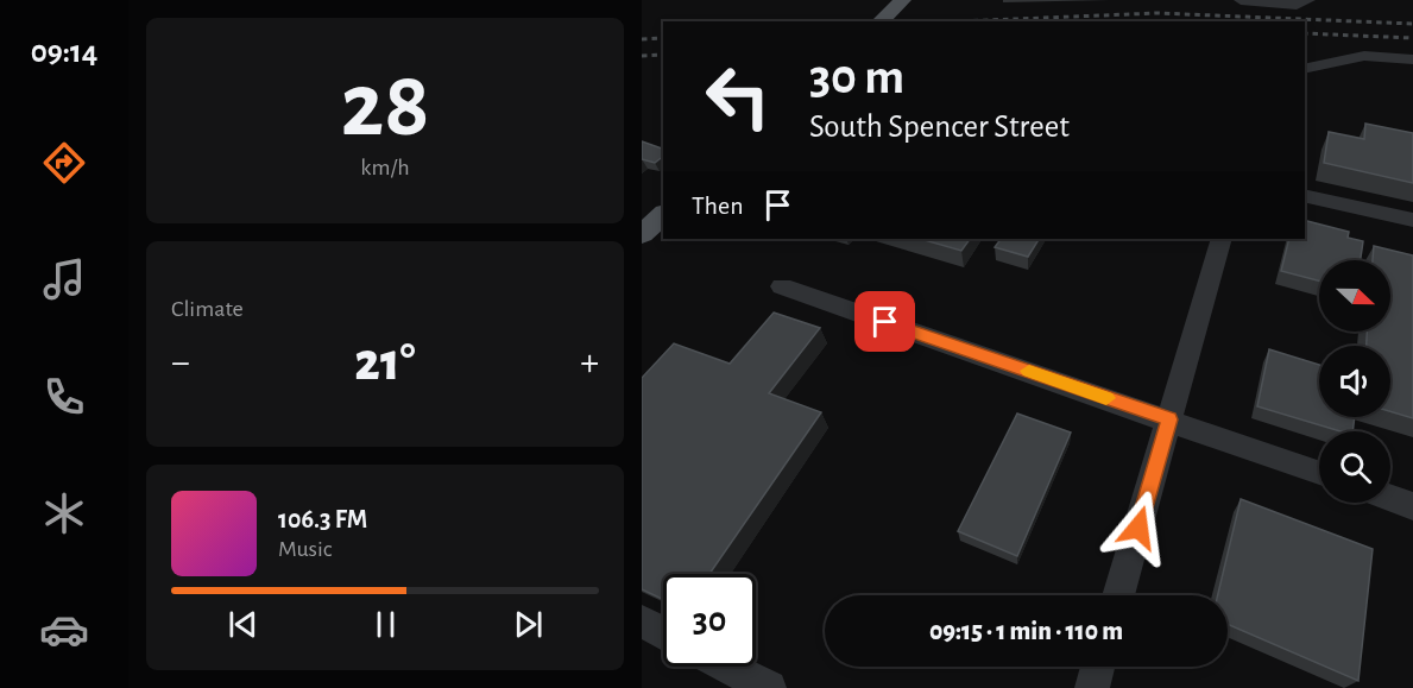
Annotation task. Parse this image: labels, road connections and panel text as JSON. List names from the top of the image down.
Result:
{
  "north": "right",
  "page": {
    "tabs": "09:14",
    "tile": [
      ["28", "km/h"],
      "Climate"
    ],
    "turn": ["30 m", "South Spencer Street"],
    "then": "Then",
    "heat": ["−", "21°", "+"],
    "song": ["106.3 FM", "Music"],
    "limit": "30",
    "trip": "09:15 · 1 min · 110 m"
  }
}
